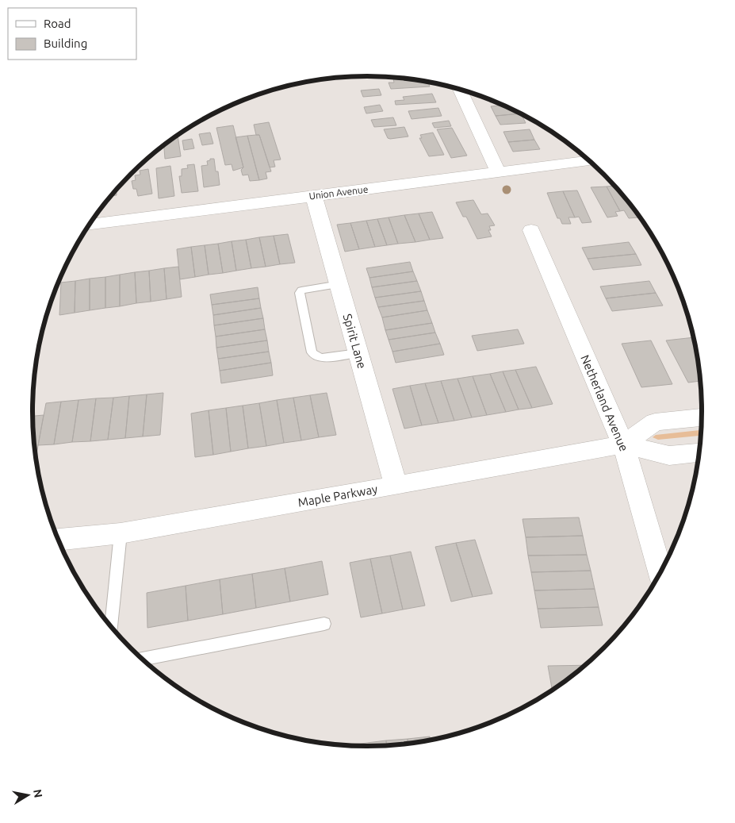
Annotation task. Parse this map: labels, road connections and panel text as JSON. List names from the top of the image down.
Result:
{
  "streets": {
    "street": [
      "Union Avenue",
      "Spirit Lane",
      "Netherland Avenue",
      "Maple Parkway"
    ]
  },
  "crossings": [
    ["Union Avenue", "Spirit Lane"],
    ["Spirit Lane", "Maple Parkway"],
    ["Netherland Avenue", "Maple Parkway"]
  ],
  "legend": ["Road", "Building"],
  "north": "right"
}
